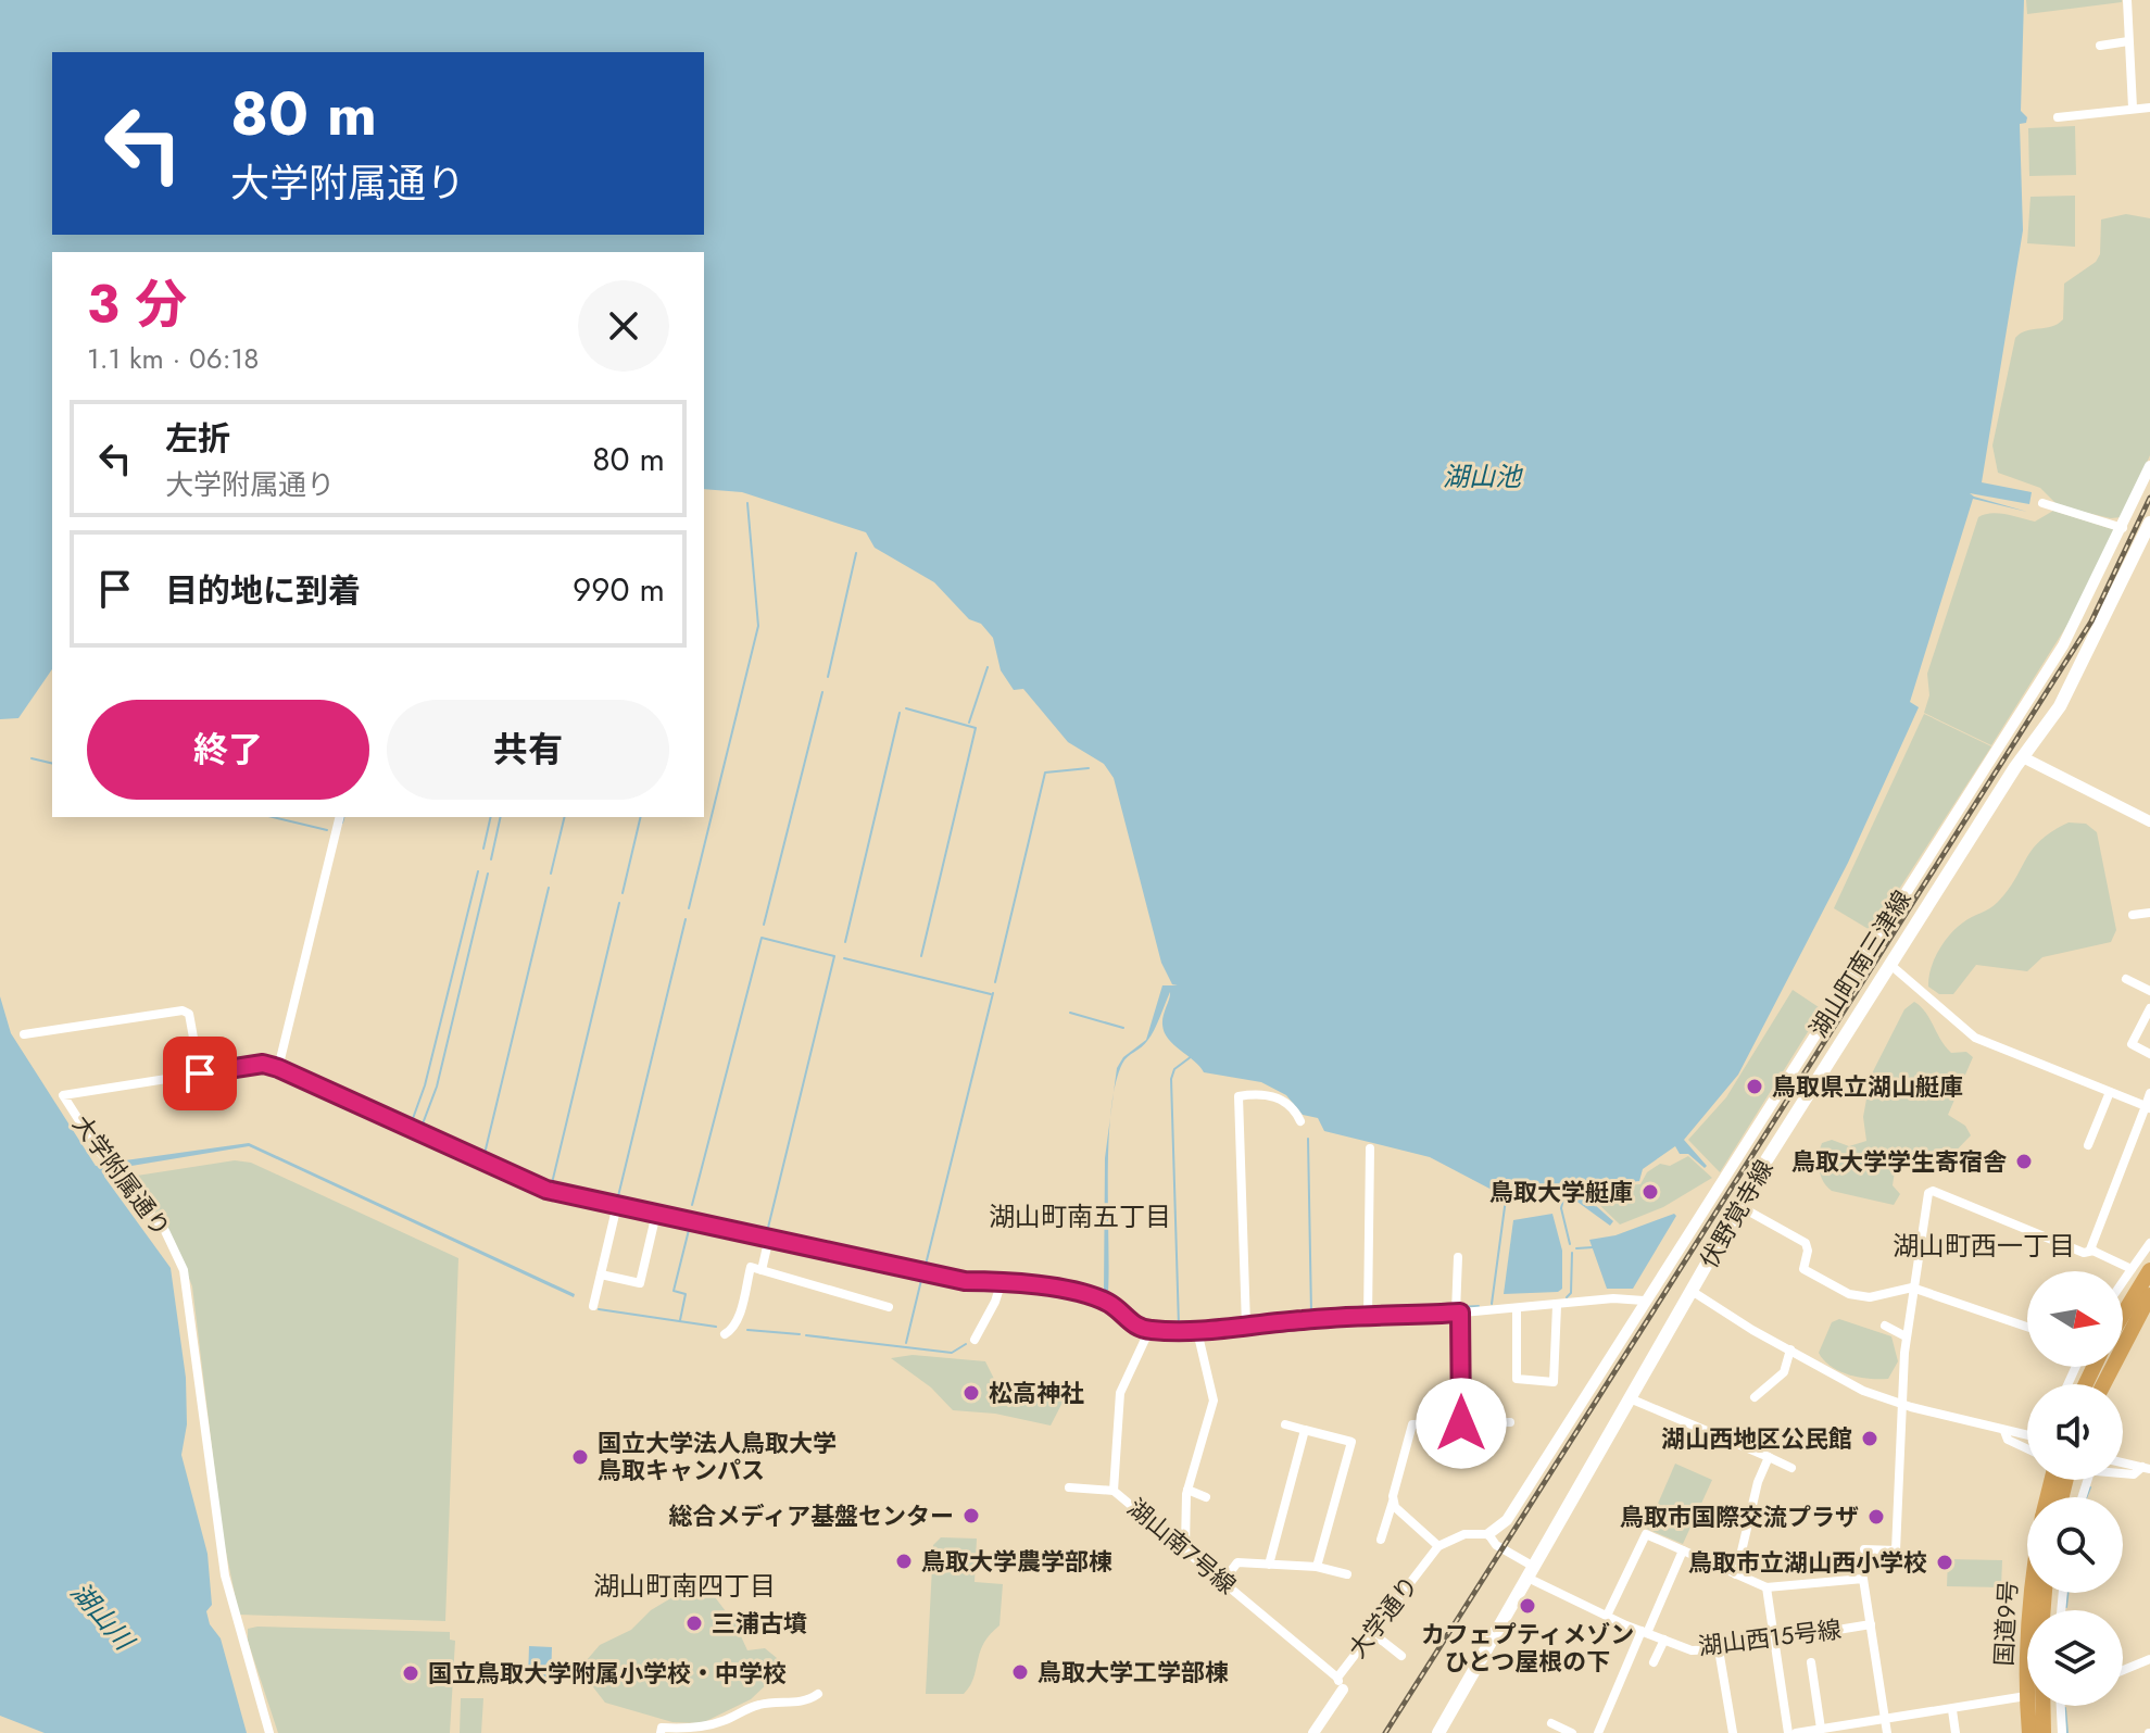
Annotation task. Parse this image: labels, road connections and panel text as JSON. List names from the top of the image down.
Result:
{
  "streets": {
    "highway": ["国道9号"],
    "main road": ["伏野覚寺線"],
    "street": [
      "湖山町南三津線",
      "大学附属通り",
      "湖山南7号線",
      "大学通り",
      "湖山西15号線"
    ]
  },
  "crossings": [
    ["湖山町南三津線", "大学附属通り"],
    ["湖山町南三津線", "湖山西15号線"],
    ["大学附属通り", "湖山南7号線"],
    ["伏野覚寺線", "湖山西15号線"],
    ["湖山南7号線", "大学通り"]
  ],
  "districts": ["湖山町南五丁目", "湖山町西一丁目", "湖山町南四丁目"],
  "water": ["湖山池", "湖山川"],
  "places": [
    "鳥取県立湖山艇庫",
    "鳥取大学学生寄宿舎",
    "鳥取大学艇庫",
    "松高神社",
    "湖山西地区公民館",
    "国立大学法人鳥取大学 鳥取キャンパス",
    "総合メディア基盤センター",
    "鳥取市国際交流プラザ",
    "鳥取大学農学部棟",
    "鳥取市立湖山西小学校",
    "カフェプティメゾン ひとつ屋根の下",
    "三浦古墳",
    "鳥取大学工学部棟",
    "国立鳥取大学附属小学校・中学校"
  ],
  "north": "right",
  "page": {
    "turn": ["80 m", "大学附属通り"],
    "heading": ["3 分", "1.1 km · 06:18"],
    "list": [
      {
        "name": "左折",
        "note": "大学附属通り",
        "value": "80 m"
      },
      {
        "name": "目的地に到着",
        "value": "990 m"
      }
    ],
    "buttons": ["終了", "共有"]
  }
}
